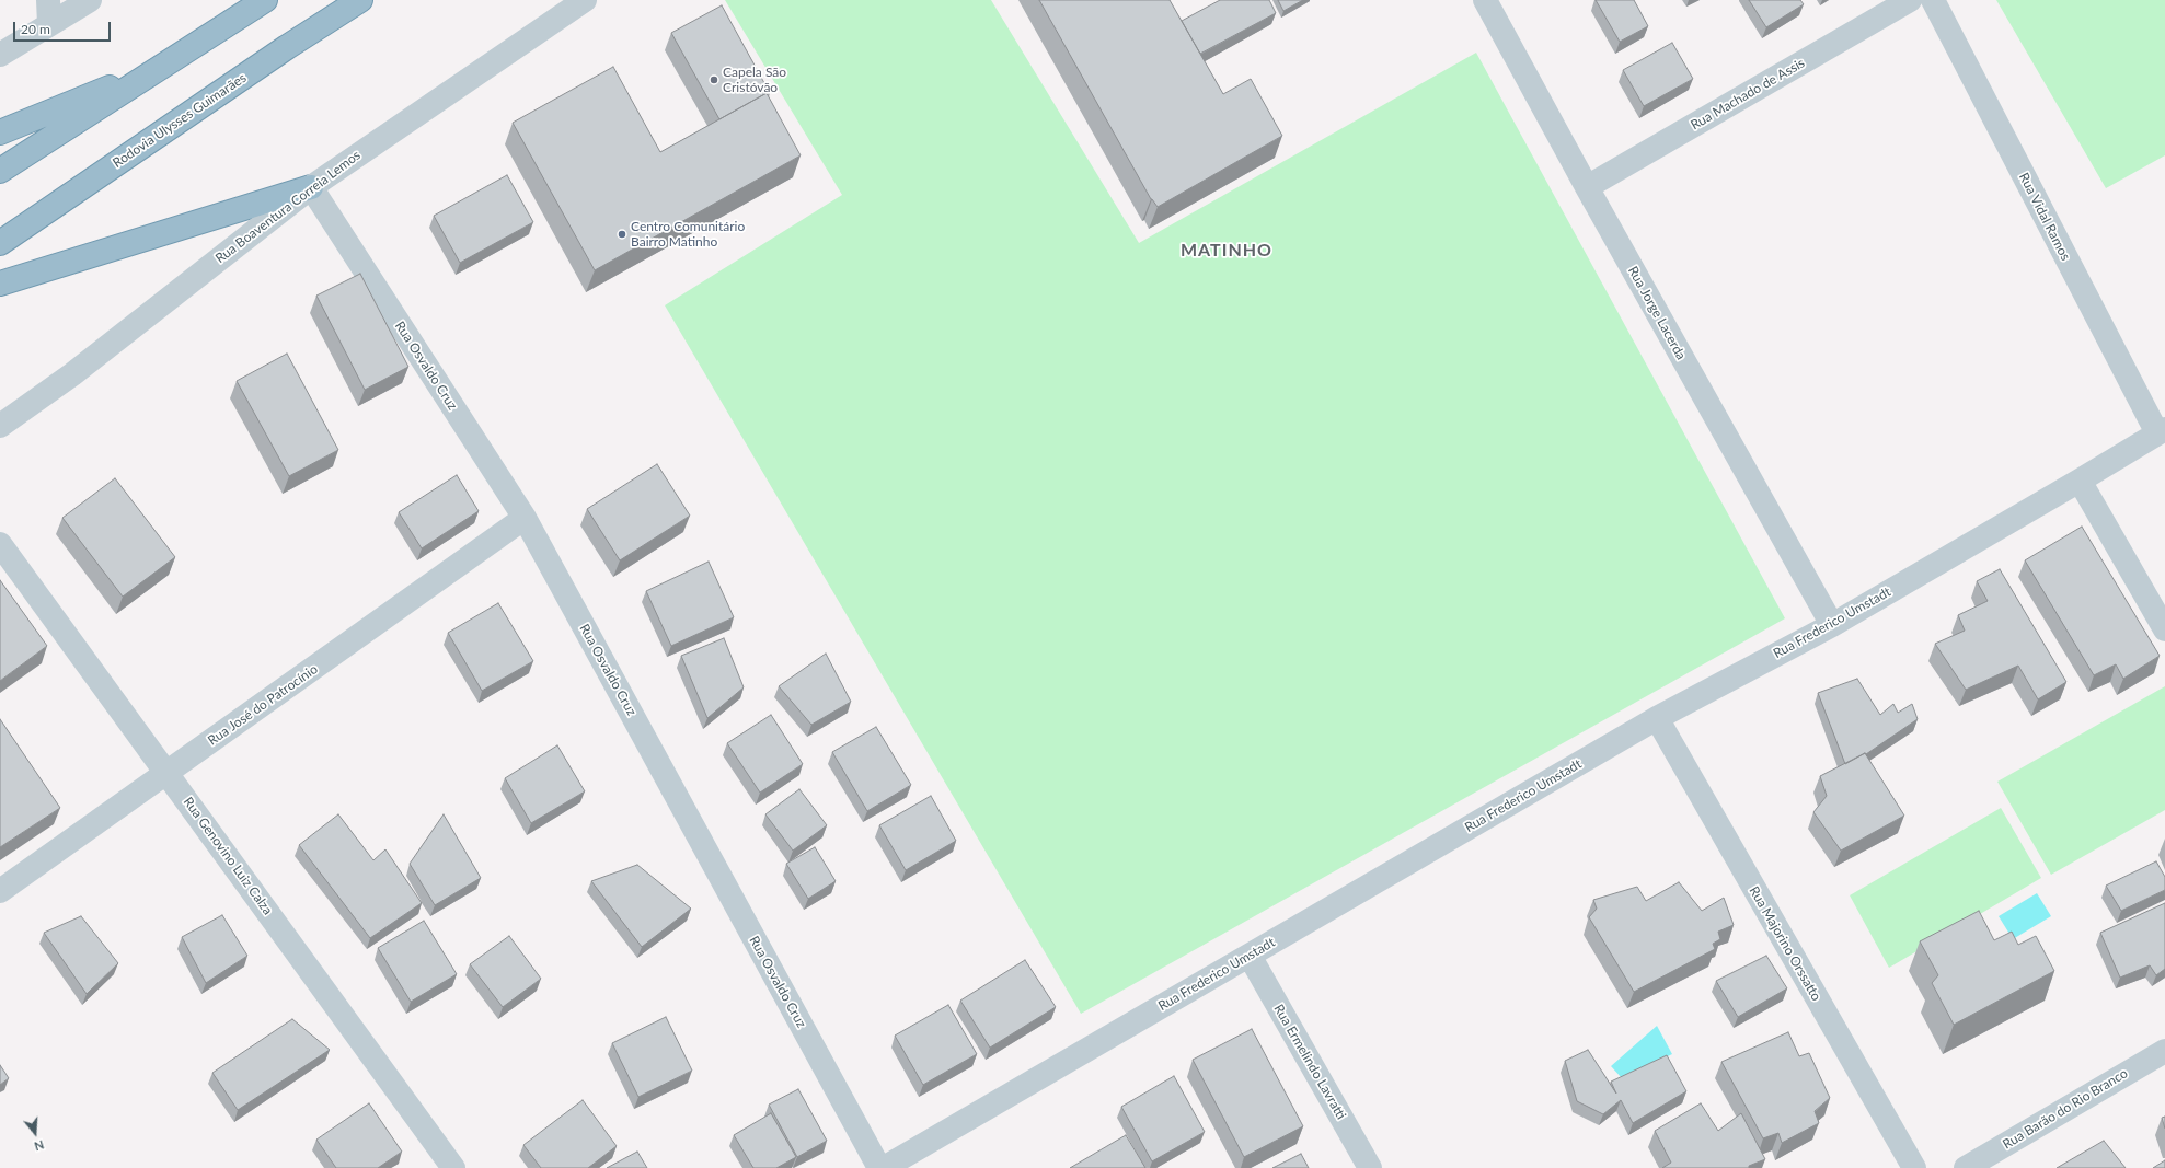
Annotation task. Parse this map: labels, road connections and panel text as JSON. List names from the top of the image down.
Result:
{
  "streets": {
    "highway": ["Rodovia Ulysses Guimarães"],
    "street": [
      "Rua Machado de Assis",
      "Rua Boaventura Correia Lemos",
      "Rua Vidal Ramos",
      "Rua Jorge Lacerda",
      "Rua Osvaldo Cruz",
      "Rua Frederico Umstadt",
      "Rua José do Patrocínio",
      "Rua Genovino Luiz Calza",
      "Rua Majorino Orssatto",
      "Rua Ermelindo Lavratti",
      "Rua Barão do Rio Branco"
    ]
  },
  "crossings": [
    ["Rua Machado de Assis", "Rua Jorge Lacerda"],
    ["Rua Boaventura Correia Lemos", "Rua Osvaldo Cruz"],
    ["Rua Vidal Ramos", "Rua Frederico Umstadt"],
    ["Rua Jorge Lacerda", "Rua Frederico Umstadt"],
    ["Rua Osvaldo Cruz", "Rua José do Patrocínio"],
    ["Rua Frederico Umstadt", "Rua Majorino Orssatto"],
    ["Rua Frederico Umstadt", "Rua Ermelindo Lavratti"],
    ["Rua José do Patrocínio", "Rua Genovino Luiz Calza"]
  ],
  "districts": ["MATINHO"],
  "places": ["Capela São Cristóvão", "Centro Comunitário Bairro Matinho"],
  "scale_bar": "20 m",
  "north": "bottom"
}
